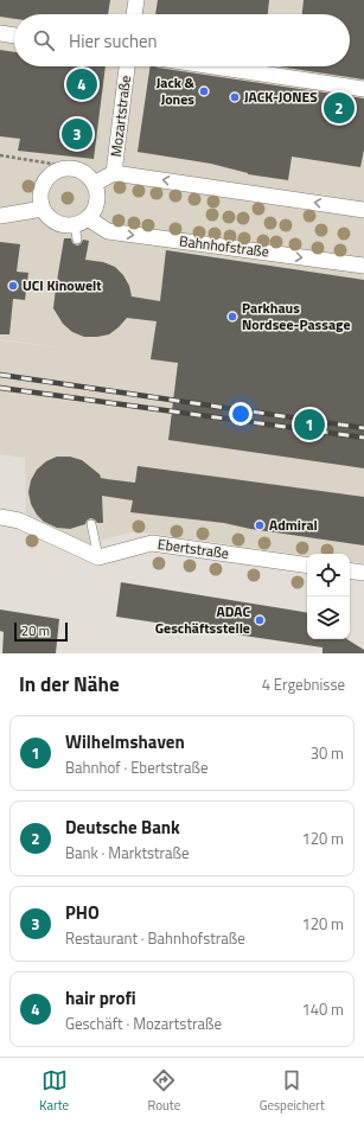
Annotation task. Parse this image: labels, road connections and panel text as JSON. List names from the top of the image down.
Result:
{
  "streets": {
    "street": ["Mozartstraße", "Bahnhofstraße", "Ebertstraße"]
  },
  "places": [
    "Jack & Jones",
    "JACK-JONES",
    "UCI Kinowelt",
    "Parkhaus Nordsee-Passage",
    "Admiral",
    "ADAC Geschäftsstelle"
  ],
  "scale_bar": "20 m",
  "page": {
    "search": "Hier suchen",
    "pins": [
      "4",
      "2",
      "3",
      "1"
    ],
    "scale": "20 m",
    "heading": ["In der Nähe", "4 Ergebnisse"],
    "list": [
      {
        "mark": "1",
        "name": "Wilhelmshaven",
        "note": "Bahnhof · Ebertstraße",
        "value": "30 m"
      },
      {
        "mark": "2",
        "name": "Deutsche Bank",
        "note": "Bank · Marktstraße",
        "value": "120 m"
      },
      {
        "mark": "3",
        "name": "PHO",
        "note": "Restaurant · Bahnhofstraße",
        "value": "120 m"
      },
      {
        "mark": "4",
        "name": "hair profi",
        "note": "Geschäft · Mozartstraße",
        "value": "140 m"
      }
    ],
    "nav": ["Karte", "Route", "Gespeichert"]
  }
}
